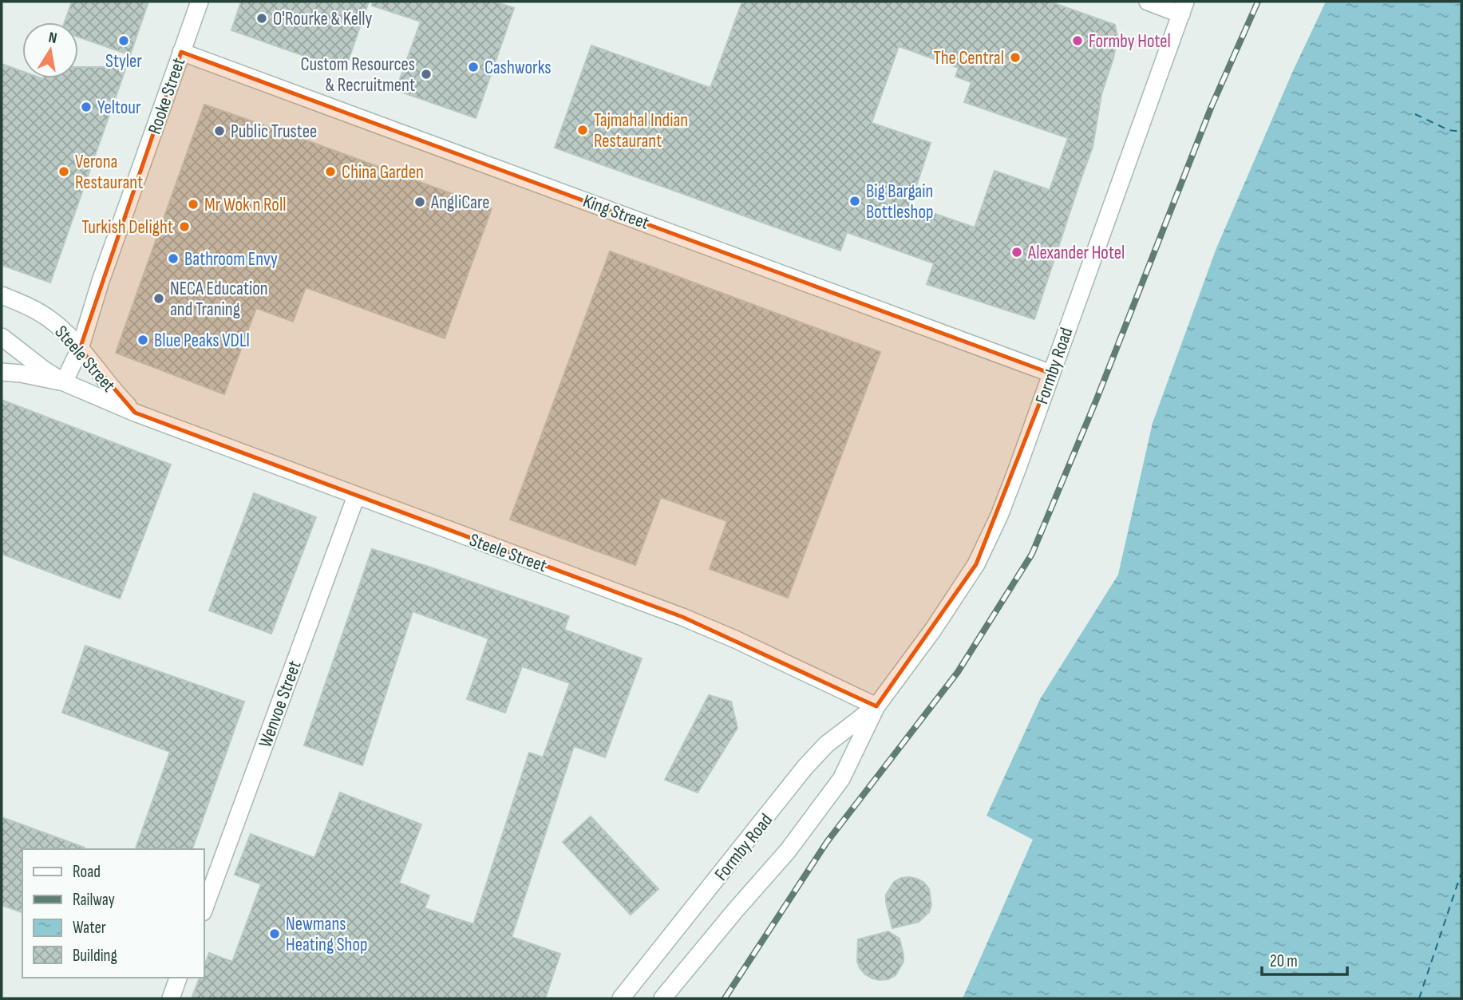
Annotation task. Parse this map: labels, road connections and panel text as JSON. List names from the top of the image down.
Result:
{
  "streets": {
    "street": [
      "Rooke Street",
      "King Street",
      "Steele Street",
      "Formby Road",
      "Wenvoe Street"
    ]
  },
  "crossings": [
    ["Rooke Street", "King Street"],
    ["Rooke Street", "Steele Street"],
    ["King Street", "Formby Road"],
    ["Steele Street", "Formby Road"],
    ["Steele Street", "Wenvoe Street"]
  ],
  "places": [
    "O'Rourke & Kelly",
    "Styler",
    "Formby Hotel",
    "The Central",
    "Cashworks",
    "Custom Resources & Recruitment",
    "Yeltour",
    "Tajmahal Indian Restaurant",
    "Public Trustee",
    "Verona Restaurant",
    "China Garden",
    "Big Bargain Bottleshop",
    "AngliCare",
    "Mr Wok n Roll",
    "Turkish Delight",
    "Alexander Hotel",
    "Bathroom Envy",
    "NECA Education and Traning",
    "Blue Peaks VDLl",
    "Newmans Heating Shop"
  ],
  "legend": [
    "Road",
    "Railway",
    "Water",
    "Building"
  ],
  "scale_bar": "20 m",
  "north": "top"
}
